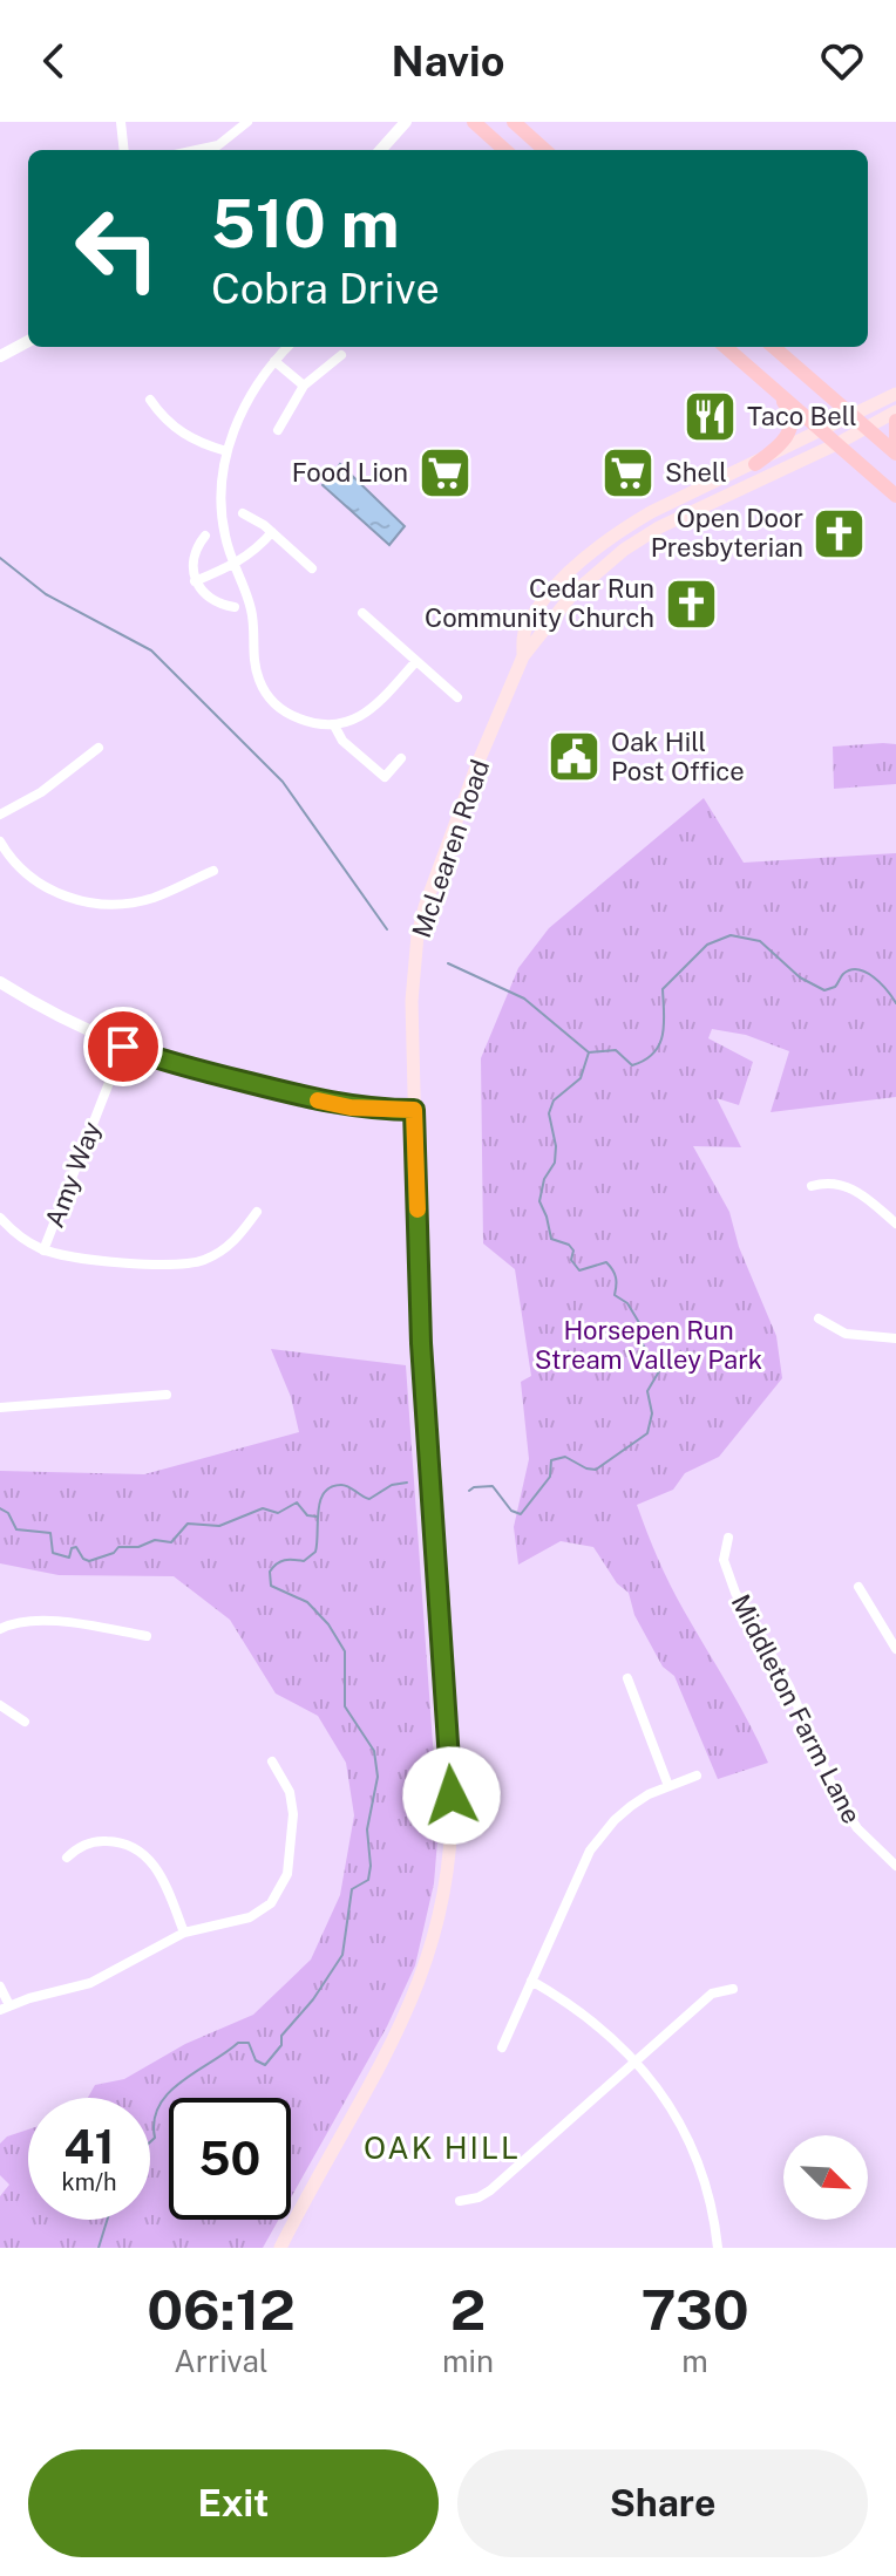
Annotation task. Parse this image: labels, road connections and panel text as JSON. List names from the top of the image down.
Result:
{
  "streets": {
    "main road": ["McLearen Road"],
    "street": ["Amy Way", "Middleton Farm Lane"]
  },
  "districts": ["OAK HILL"],
  "parks": ["Horsepen Run Stream Valley Park"],
  "places": {
    "restaurant": ["Taco Bell"],
    "supermarket": ["Food Lion", "Shell"],
    "church": ["Open Door Presbyterian", "Cedar Run Community Church"],
    "public building": ["Oak Hill Post Office"]
  },
  "north": "bottom right",
  "page": {
    "header": "Navio",
    "turn": ["510 m", "Cobra Drive"],
    "speed": "41 km/h",
    "limit": "50",
    "eta": [
      "06:12",
      "Arrival",
      "2",
      "min",
      "730",
      "m"
    ],
    "buttons": ["Exit", "Share"]
  }
}
